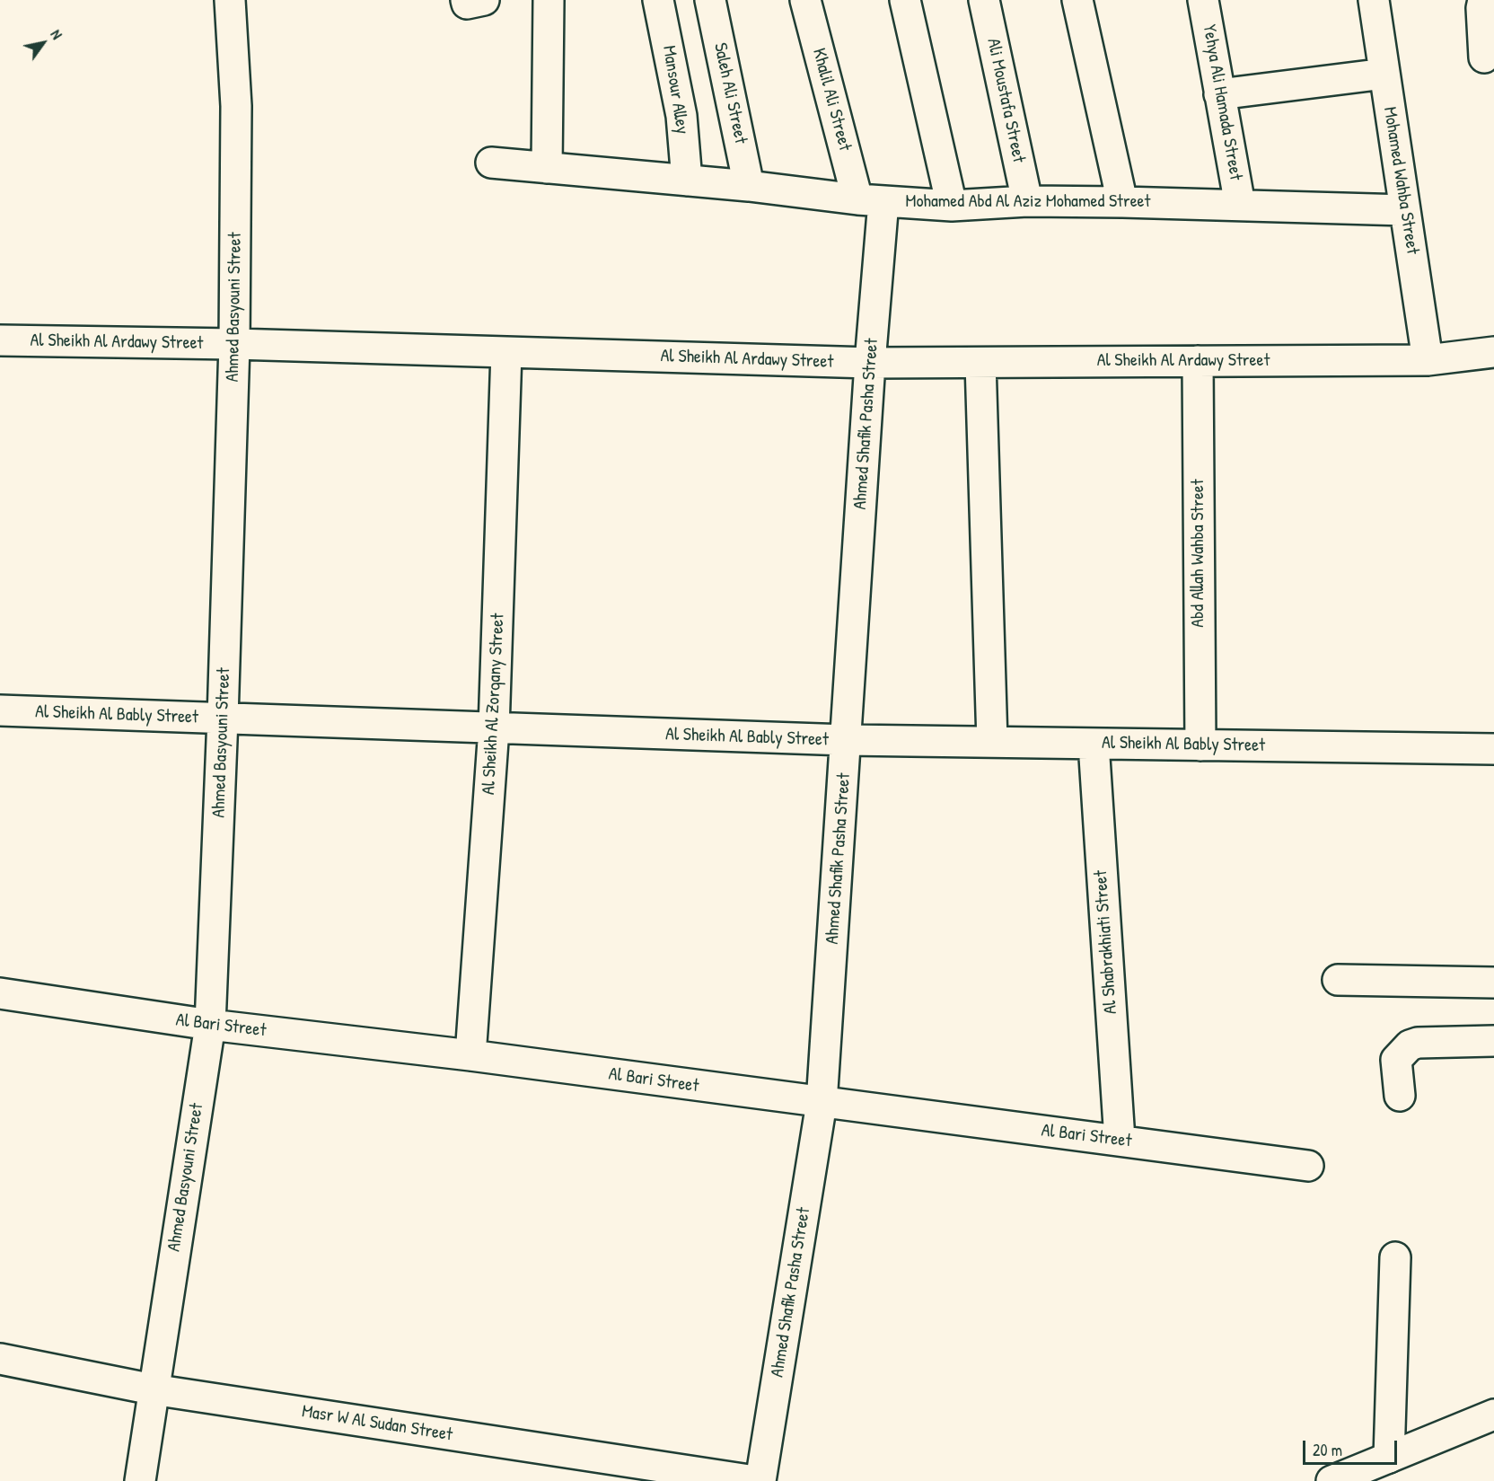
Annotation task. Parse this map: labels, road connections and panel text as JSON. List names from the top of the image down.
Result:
{
  "streets": {
    "street": [
      "Mansour Alley",
      "Saleh Ali Street",
      "Khalil Ali Street",
      "Ali Moustafa Street",
      "Yehya Ali Hamada Street",
      "Mohamed Wahba Street",
      "Mohamed Abd Al Aziz Mohamed Street",
      "Ahmed Basyouni Street",
      "Al Sheikh Al Ardawy Street",
      "Ahmed Shafik Pasha Street",
      "Abd Allah Wahba Street",
      "Al Sheikh Al Zorqany Street",
      "Al Sheikh Al Bably Street",
      "Al Shabrakhiati Street",
      "Al Bari Street",
      "Masr W Al Sudan Street"
    ]
  },
  "crossings": [
    ["Mansour Alley", "Mohamed Abd Al Aziz Mohamed Street"],
    ["Saleh Ali Street", "Mohamed Abd Al Aziz Mohamed Street"],
    ["Khalil Ali Street", "Mohamed Abd Al Aziz Mohamed Street"],
    ["Khalil Ali Street", "Ahmed Shafik Pasha Street"],
    ["Ali Moustafa Street", "Mohamed Abd Al Aziz Mohamed Street"],
    ["Yehya Ali Hamada Street", "Mohamed Abd Al Aziz Mohamed Street"],
    ["Mohamed Wahba Street", "Mohamed Abd Al Aziz Mohamed Street"],
    ["Mohamed Wahba Street", "Al Sheikh Al Ardawy Street"],
    ["Mohamed Abd Al Aziz Mohamed Street", "Ahmed Shafik Pasha Street"],
    ["Ahmed Basyouni Street", "Al Sheikh Al Ardawy Street"],
    ["Ahmed Basyouni Street", "Al Sheikh Al Bably Street"],
    ["Ahmed Basyouni Street", "Al Bari Street"],
    ["Ahmed Basyouni Street", "Masr W Al Sudan Street"],
    ["Al Sheikh Al Ardawy Street", "Ahmed Shafik Pasha Street"],
    ["Al Sheikh Al Ardawy Street", "Abd Allah Wahba Street"],
    ["Al Sheikh Al Ardawy Street", "Al Sheikh Al Zorqany Street"],
    ["Ahmed Shafik Pasha Street", "Al Sheikh Al Bably Street"],
    ["Ahmed Shafik Pasha Street", "Al Bari Street"],
    ["Abd Allah Wahba Street", "Al Sheikh Al Bably Street"],
    ["Al Sheikh Al Zorqany Street", "Al Sheikh Al Bably Street"],
    ["Al Sheikh Al Zorqany Street", "Al Bari Street"],
    ["Al Sheikh Al Bably Street", "Al Shabrakhiati Street"],
    ["Al Shabrakhiati Street", "Al Bari Street"]
  ],
  "scale_bar": "20 m",
  "north": "top right"
}
